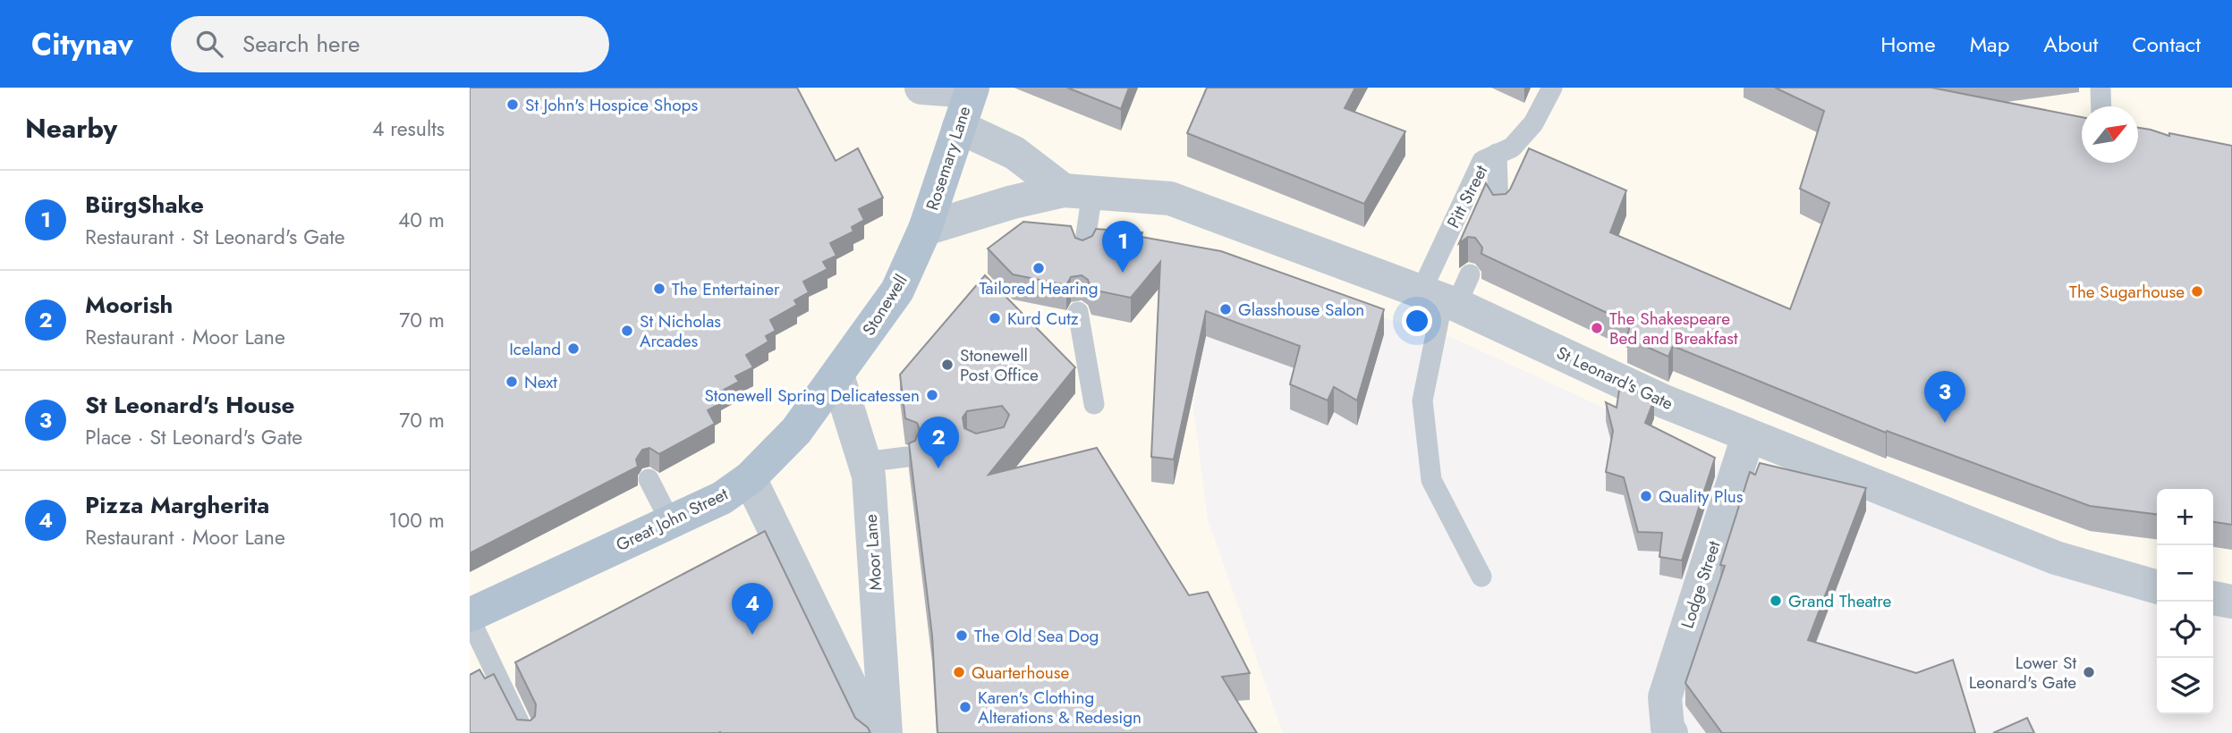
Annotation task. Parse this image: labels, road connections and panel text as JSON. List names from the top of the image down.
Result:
{
  "streets": {
    "main road": ["Rosemary Lane", "Stonewell", "Great John Street"],
    "street": ["St Leonard's Gate", "Moor Lane", "Lodge Street"],
    "lane": ["Pitt Street"]
  },
  "crossings": [
    ["Rosemary Lane", "Stonewell"],
    ["Rosemary Lane", "St Leonard's Gate"],
    ["Pitt Street", "St Leonard's Gate"],
    ["Stonewell", "St Leonard's Gate"],
    ["Stonewell", "Great John Street"],
    ["Stonewell", "Moor Lane"],
    ["St Leonard's Gate", "Lodge Street"],
    ["Great John Street", "Moor Lane"]
  ],
  "places": [
    "St John's Hospice Shops",
    "Tailored Hearing",
    "The Entertainer",
    "The Sugarhouse",
    "Glasshouse Salon",
    "Kurd Cutz",
    "The Shakespeare Bed and Breakfast",
    "St Nicholas Arcades",
    "Iceland",
    "Stonewell Post Office",
    "Next",
    "Stonewell Spring Delicatessen",
    "Quality Plus",
    "Grand Theatre",
    "The Old Sea Dog",
    "Quarterhouse",
    "Lower St Leonard's Gate",
    "Karen's Clothing Alterations & Redesign"
  ],
  "north": "top right",
  "page": {
    "header": "Citynav",
    "search": "Search here",
    "nav": [
      "Home",
      "Map",
      "About",
      "Contact"
    ],
    "heading": ["Nearby", "4 results"],
    "list": [
      {
        "mark": "1",
        "name": "BürgShake",
        "note": "Restaurant · St Leonard's Gate",
        "value": "40 m"
      },
      {
        "mark": "2",
        "name": "Moorish",
        "note": "Restaurant · Moor Lane",
        "value": "70 m"
      },
      {
        "mark": "3",
        "name": "St Leonard's House",
        "note": "Place · St Leonard's Gate",
        "value": "70 m"
      },
      {
        "mark": "4",
        "name": "Pizza Margherita",
        "note": "Restaurant · Moor Lane",
        "value": "100 m"
      }
    ],
    "pins": [
      "1",
      "3",
      "2",
      "4"
    ],
    "map_buttons": ["+", "−"]
  }
}
